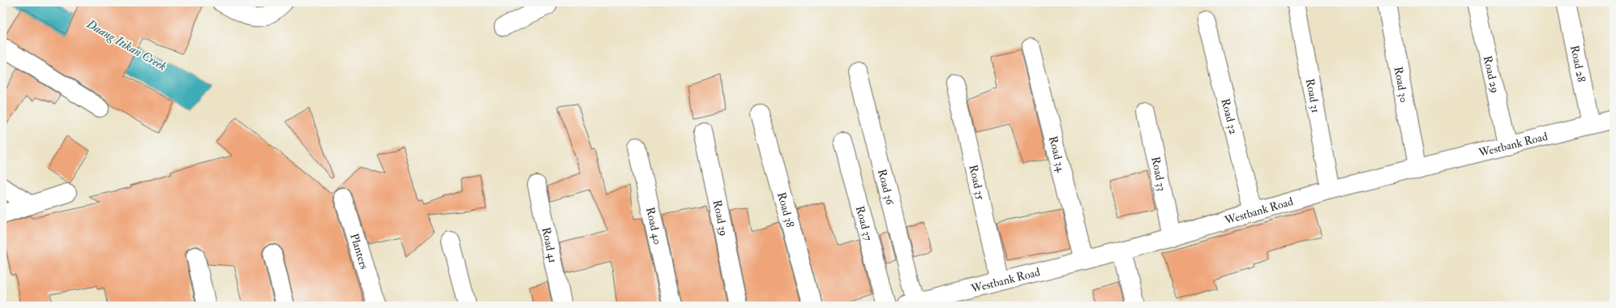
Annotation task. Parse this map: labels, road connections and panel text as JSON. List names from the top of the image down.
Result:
{
  "streets": {
    "street": [
      "Road 28",
      "Road 29",
      "Road 30",
      "Road 31",
      "Road 32",
      "Westbank Road",
      "Road 34",
      "Road 33",
      "Road 35",
      "Road 36",
      "Road 38",
      "Road 39",
      "Road 37",
      "Road 40",
      "Road 41",
      "Planters"
    ]
  },
  "crossings": [
    ["Road 28", "Westbank Road"],
    ["Road 29", "Westbank Road"],
    ["Road 30", "Westbank Road"],
    ["Road 31", "Westbank Road"],
    ["Road 32", "Westbank Road"],
    ["Westbank Road", "Road 34"],
    ["Westbank Road", "Road 33"],
    ["Westbank Road", "Road 35"],
    ["Westbank Road", "Road 36"]
  ],
  "water": ["Daang Itikan Creek"]
}
